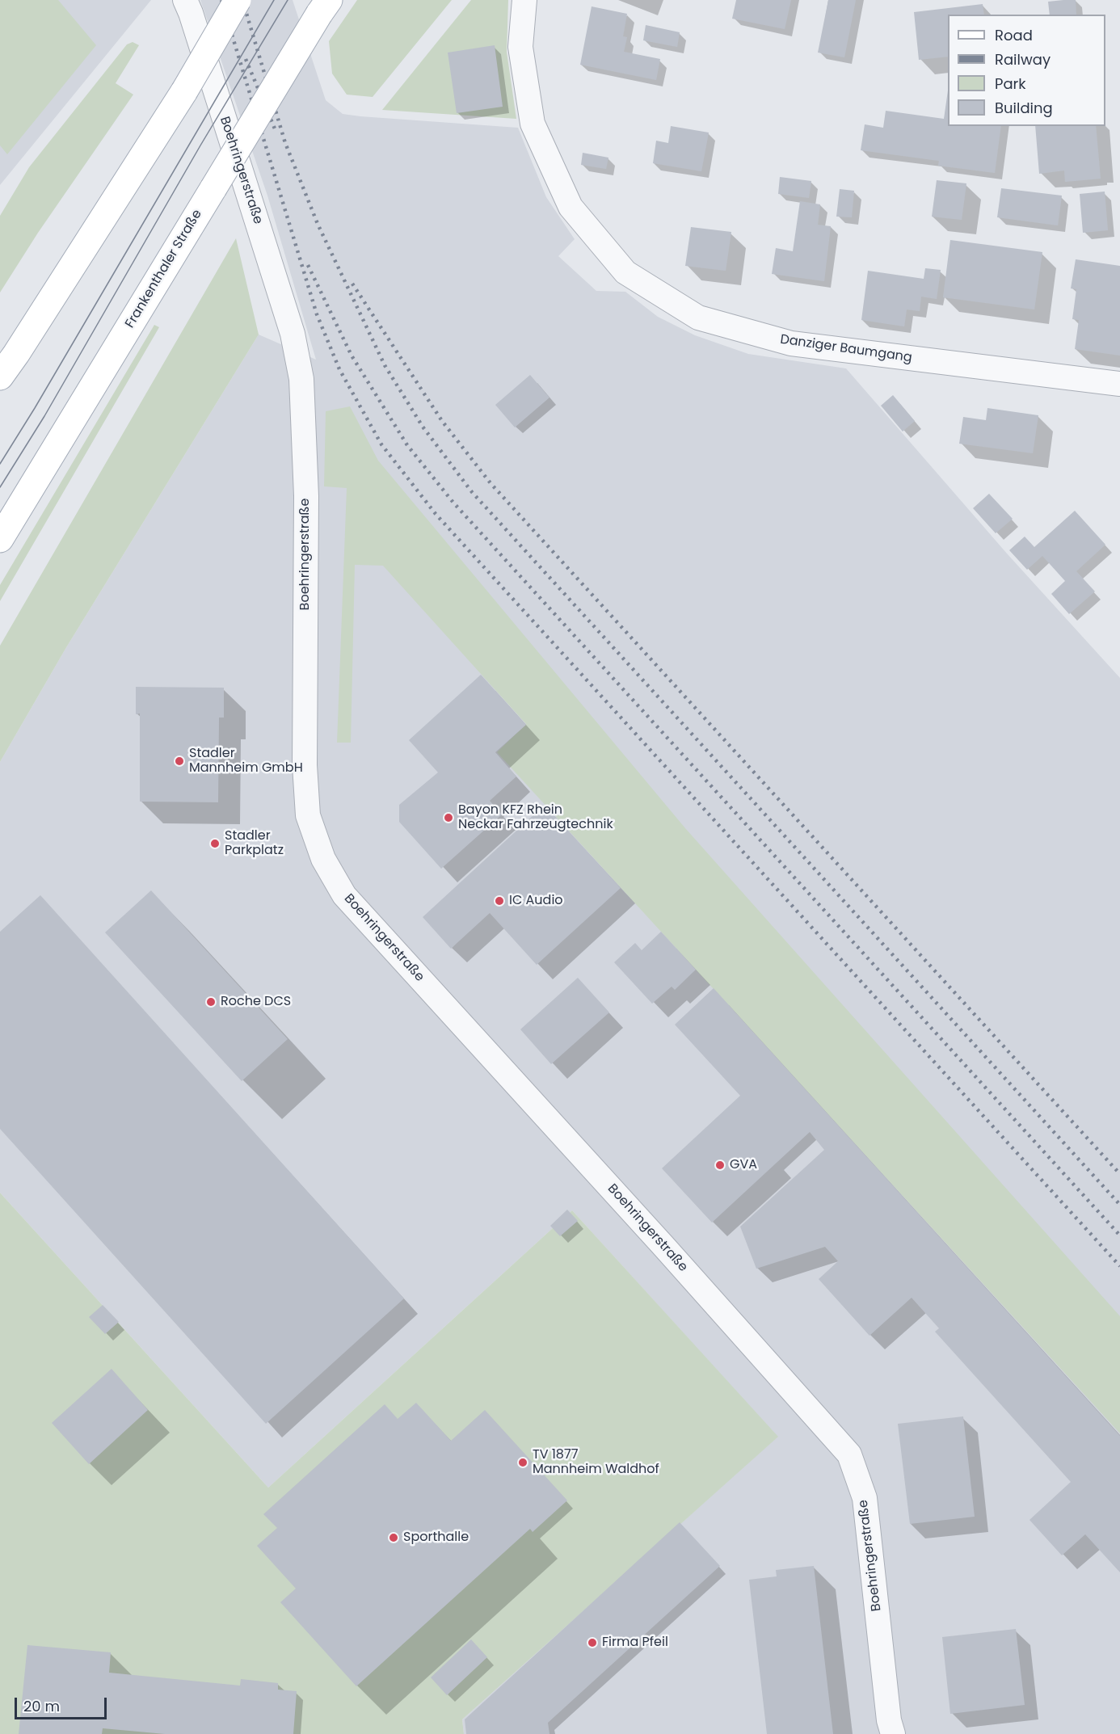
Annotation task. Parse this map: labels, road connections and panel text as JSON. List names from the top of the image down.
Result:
{
  "streets": {
    "main road": ["Frankenthaler Straße"],
    "street": ["Boehringerstraße", "Danziger Baumgang"]
  },
  "places": [
    "Stadler Mannheim GmbH",
    "Bayon KFZ Rhein Neckar Fahrzeugtechnik",
    "Stadler Parkplatz",
    "IC Audio",
    "Roche DCS",
    "GVA",
    "TV 1877 Mannheim Waldhof",
    "Sporthalle",
    "Firma Pfeil"
  ],
  "legend": [
    "Road",
    "Railway",
    "Park",
    "Building"
  ],
  "scale_bar": "20 m"
}
